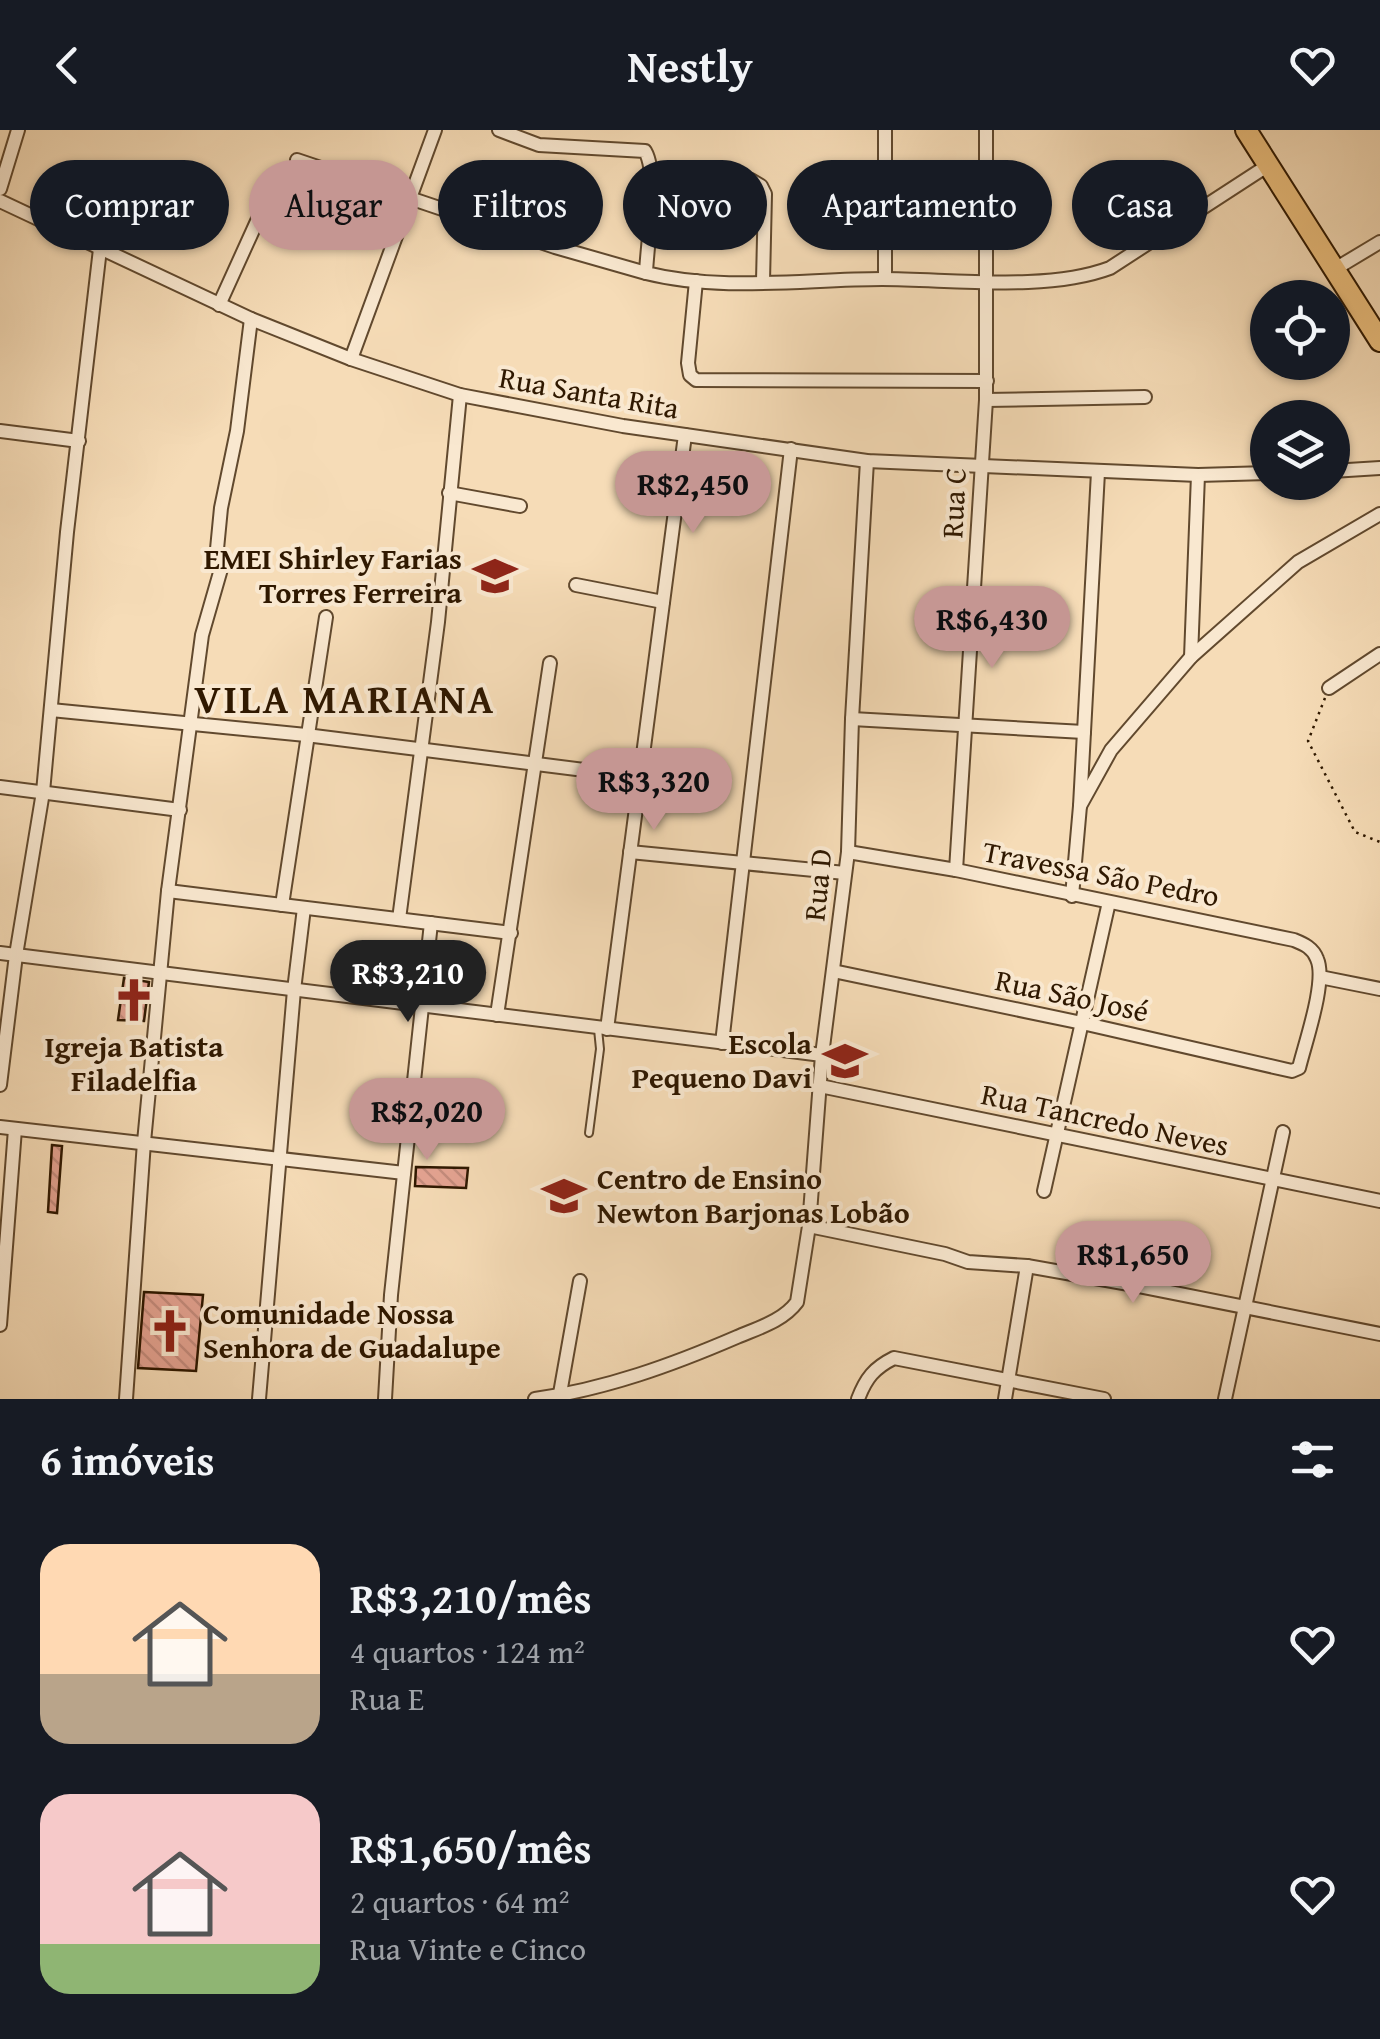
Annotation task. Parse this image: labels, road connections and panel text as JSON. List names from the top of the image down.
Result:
{
  "streets": {
    "street": [
      "Rua Santa Rita",
      "Rua C",
      "Travessa São Pedro",
      "Rua D",
      "Rua São José",
      "Rua Tancredo Neves"
    ]
  },
  "crossings": [
    ["Rua Santa Rita", "Rua C"],
    ["Rua Santa Rita", "Rua D"],
    ["Rua C", "Travessa São Pedro"],
    ["Travessa São Pedro", "Rua D"],
    ["Travessa São Pedro", "Rua São José"],
    ["Rua D", "Rua São José"],
    ["Rua D", "Rua Tancredo Neves"]
  ],
  "districts": ["VILA MARIANA"],
  "places": {
    "school or university": ["EMEI Shirley Farias Torres Ferreira", "Escola Pequeno Davi", "Centro de Ensino Newton Barjonas Lobão"],
    "church": ["Igreja Batista Filadelfia", "Comunidade Nossa Senhora de Guadalupe"]
  },
  "page": {
    "header": "Nestly",
    "chip": [
      "Comprar",
      "Alugar",
      "Filtros",
      "Novo",
      "Apartamento",
      "Casa"
    ],
    "price": [
      "R$2,450",
      "R$6,430",
      "R$3,320",
      "R$3,210",
      "R$2,020",
      "R$1,650"
    ],
    "heading": "6 imóveis",
    "list": [
      {
        "name": "R$3,210/mês",
        "note": "4 quartos · 124 m² · Rua E"
      },
      {
        "name": "R$1,650/mês",
        "note": "2 quartos · 64 m² · Rua Vinte e Cinco"
      }
    ]
  }
}
